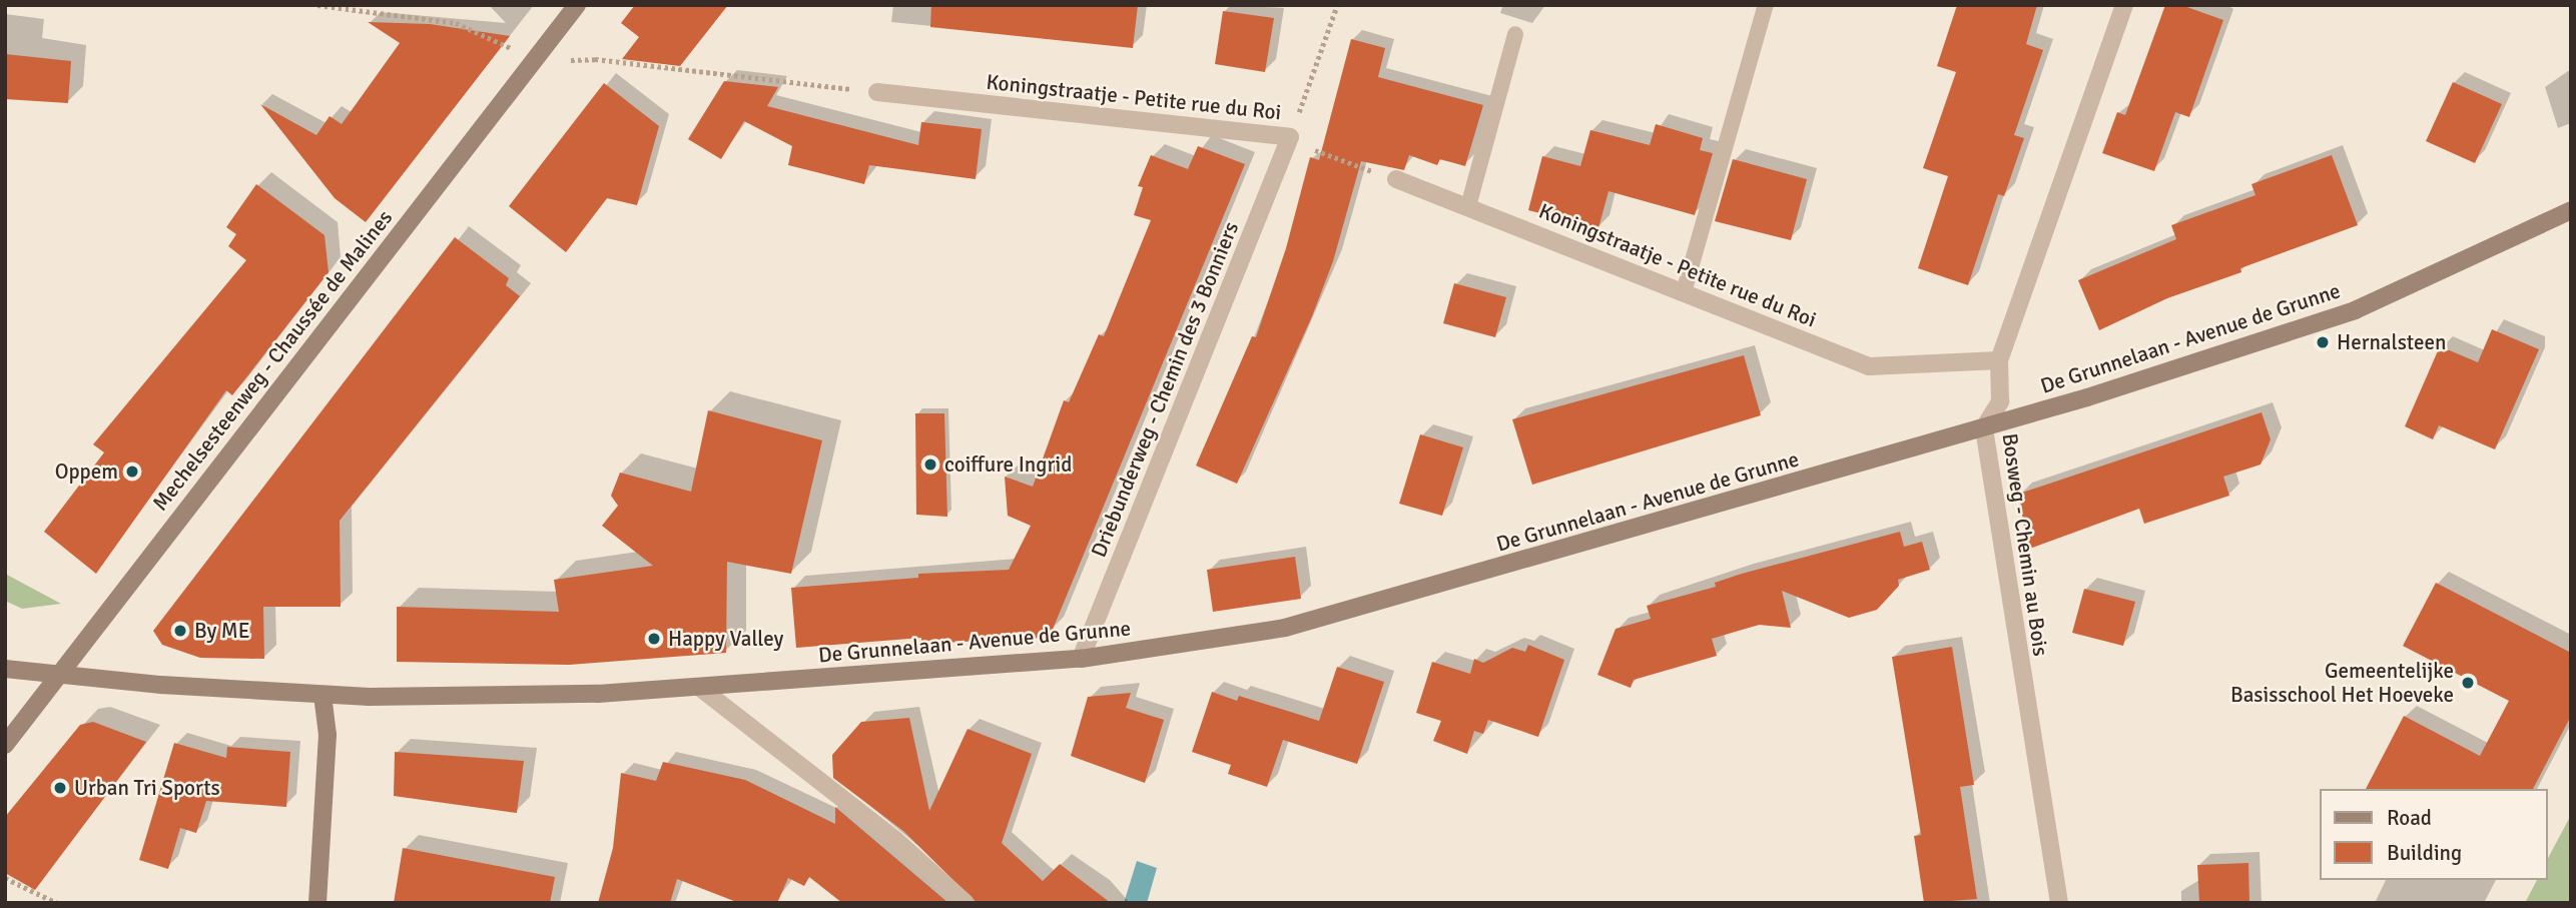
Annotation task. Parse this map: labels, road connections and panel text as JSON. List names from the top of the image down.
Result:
{
  "streets": {
    "street": [
      "Koningstraatje - Petite rue du Roi",
      "De Grunnelaan - Avenue de Grunne",
      "Mechelsesteenweg - Chaussée de Malines",
      "Driebunderweg - Chemin des 3 Bonniers",
      "Bosweg - Chemin au Bois"
    ]
  },
  "crossings": [
    ["Koningstraatje - Petite rue du Roi", "Driebunderweg - Chemin des 3 Bonniers"],
    ["Koningstraatje - Petite rue du Roi", "Bosweg - Chemin au Bois"],
    ["De Grunnelaan - Avenue de Grunne", "Mechelsesteenweg - Chaussée de Malines"],
    ["De Grunnelaan - Avenue de Grunne", "Driebunderweg - Chemin des 3 Bonniers"],
    ["De Grunnelaan - Avenue de Grunne", "Bosweg - Chemin au Bois"]
  ],
  "places": [
    "Hernalsteen",
    "coiffure Ingrid",
    "Oppem",
    "By ME",
    "Happy Valley",
    "Gemeentelijke Basisschool Het Hoeveke",
    "Urban Tri Sports"
  ],
  "legend": ["Road", "Building"]
}
